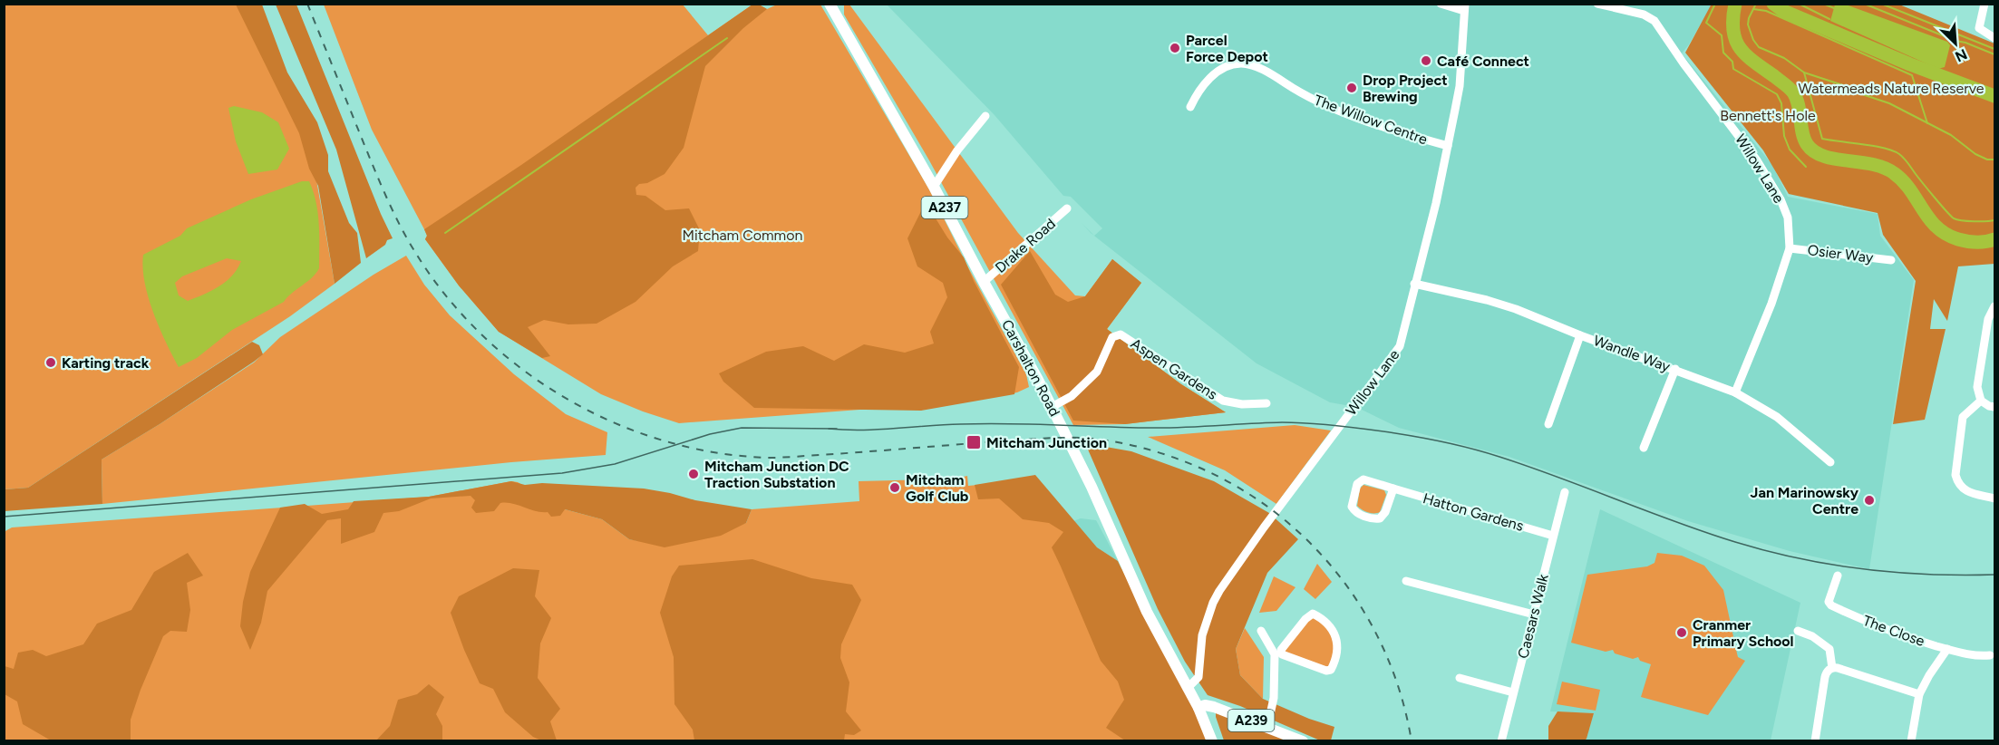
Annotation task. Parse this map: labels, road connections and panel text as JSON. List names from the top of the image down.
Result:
{
  "streets": {
    "main road": ["A237", "Carshalton Road", "A239"],
    "street": [
      "The Willow Centre",
      "Willow Lane",
      "Drake Road",
      "Osier Way",
      "Wandle Way",
      "Aspen Gardens",
      "Hatton Gardens",
      "Caesars Walk",
      "The Close"
    ]
  },
  "crossings": [
    ["The Willow Centre", "Willow Lane"],
    ["Willow Lane", "Osier Way"],
    ["Willow Lane", "Wandle Way"],
    ["Willow Lane", "Carshalton Road"],
    ["Drake Road", "Carshalton Road"],
    ["Carshalton Road", "Aspen Gardens"],
    ["Carshalton Road", "A239"],
    ["Hatton Gardens", "Caesars Walk"]
  ],
  "parks": ["Watermeads Nature Reserve", "Bennett's Hole", "Mitcham Common"],
  "places": {
    "other": [
      "Parcel Force Depot",
      "Café Connect",
      "Drop Project Brewing",
      "Karting track",
      "Mitcham Junction DC Traction Substation",
      "Mitcham Golf Club",
      "Jan Marinowsky Centre",
      "Cranmer Primary School"
    ],
    "transit": ["Mitcham Junction"]
  },
  "north": "bottom right"
}
